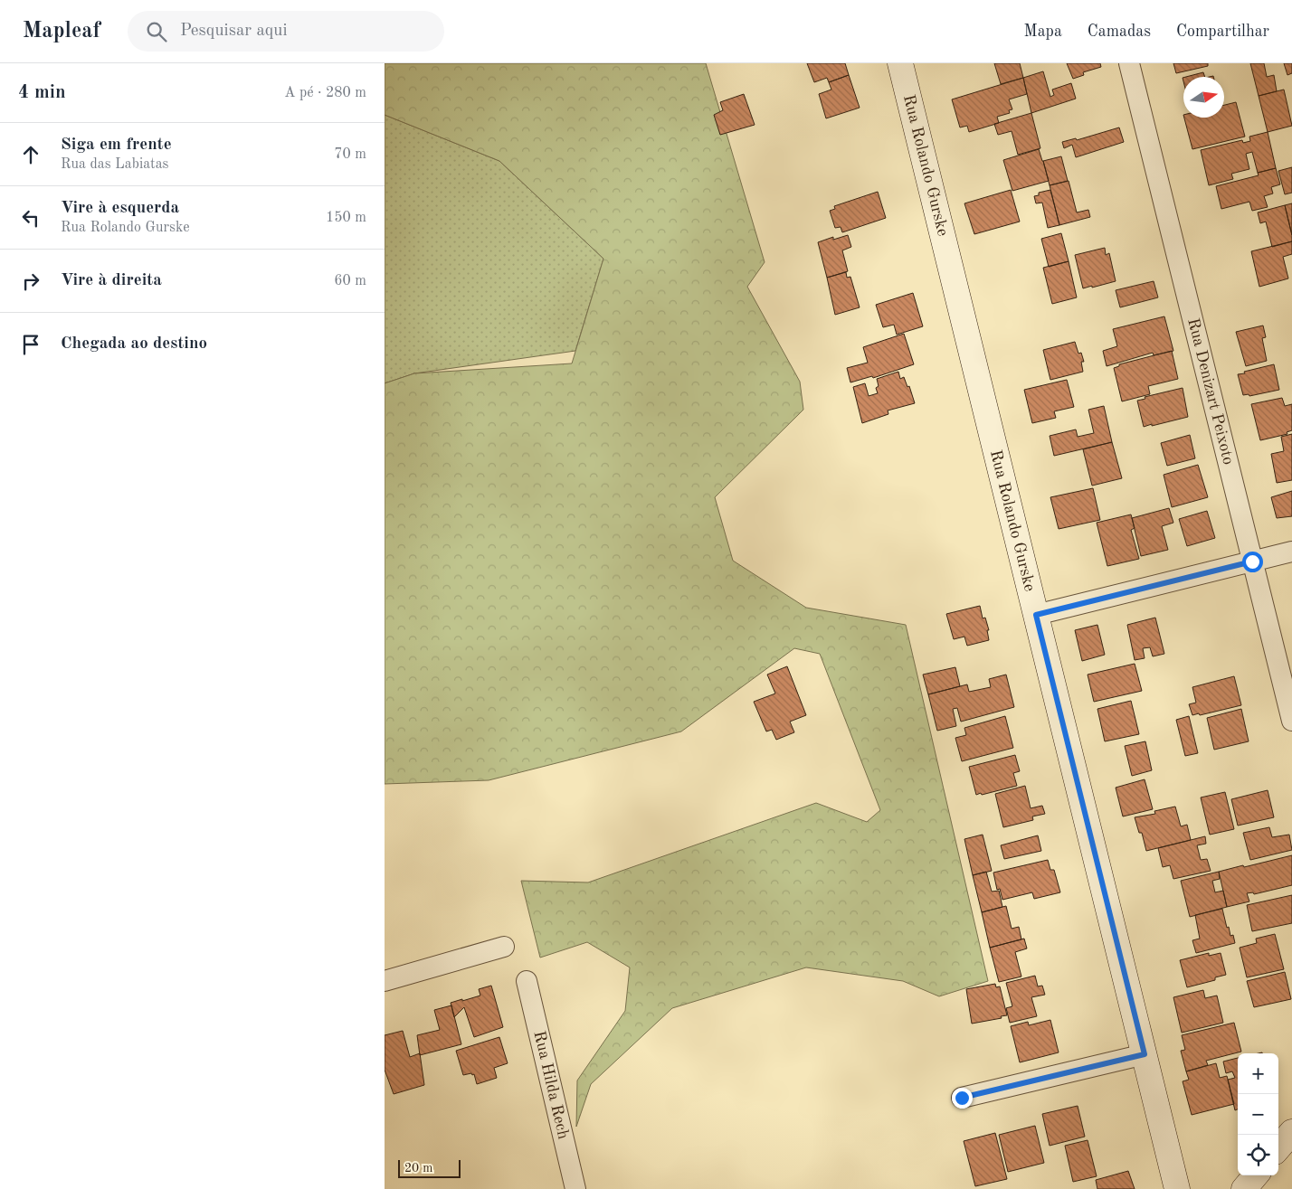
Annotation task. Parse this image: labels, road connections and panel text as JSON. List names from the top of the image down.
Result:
{
  "streets": {
    "street": ["Rua Rolando Gurske", "Rua Denizart Peixoto", "Rua Hilda Rech"]
  },
  "scale_bar": "20 m",
  "north": "right",
  "page": {
    "header": "Mapleaf",
    "search": "Pesquisar aqui",
    "nav": ["Mapa", "Camadas", "Compartilhar"],
    "heading": ["4 min", "A pé · 280 m"],
    "list": [
      ["Siga em frente", "Rua das Labiatas", "70 m"],
      ["Vire à esquerda", "Rua Rolando Gurske", "150 m"],
      ["Vire à direita", "60 m"],
      "Chegada ao destino"
    ],
    "map_buttons": ["+", "−"],
    "scale": "20 m"
  }
}
